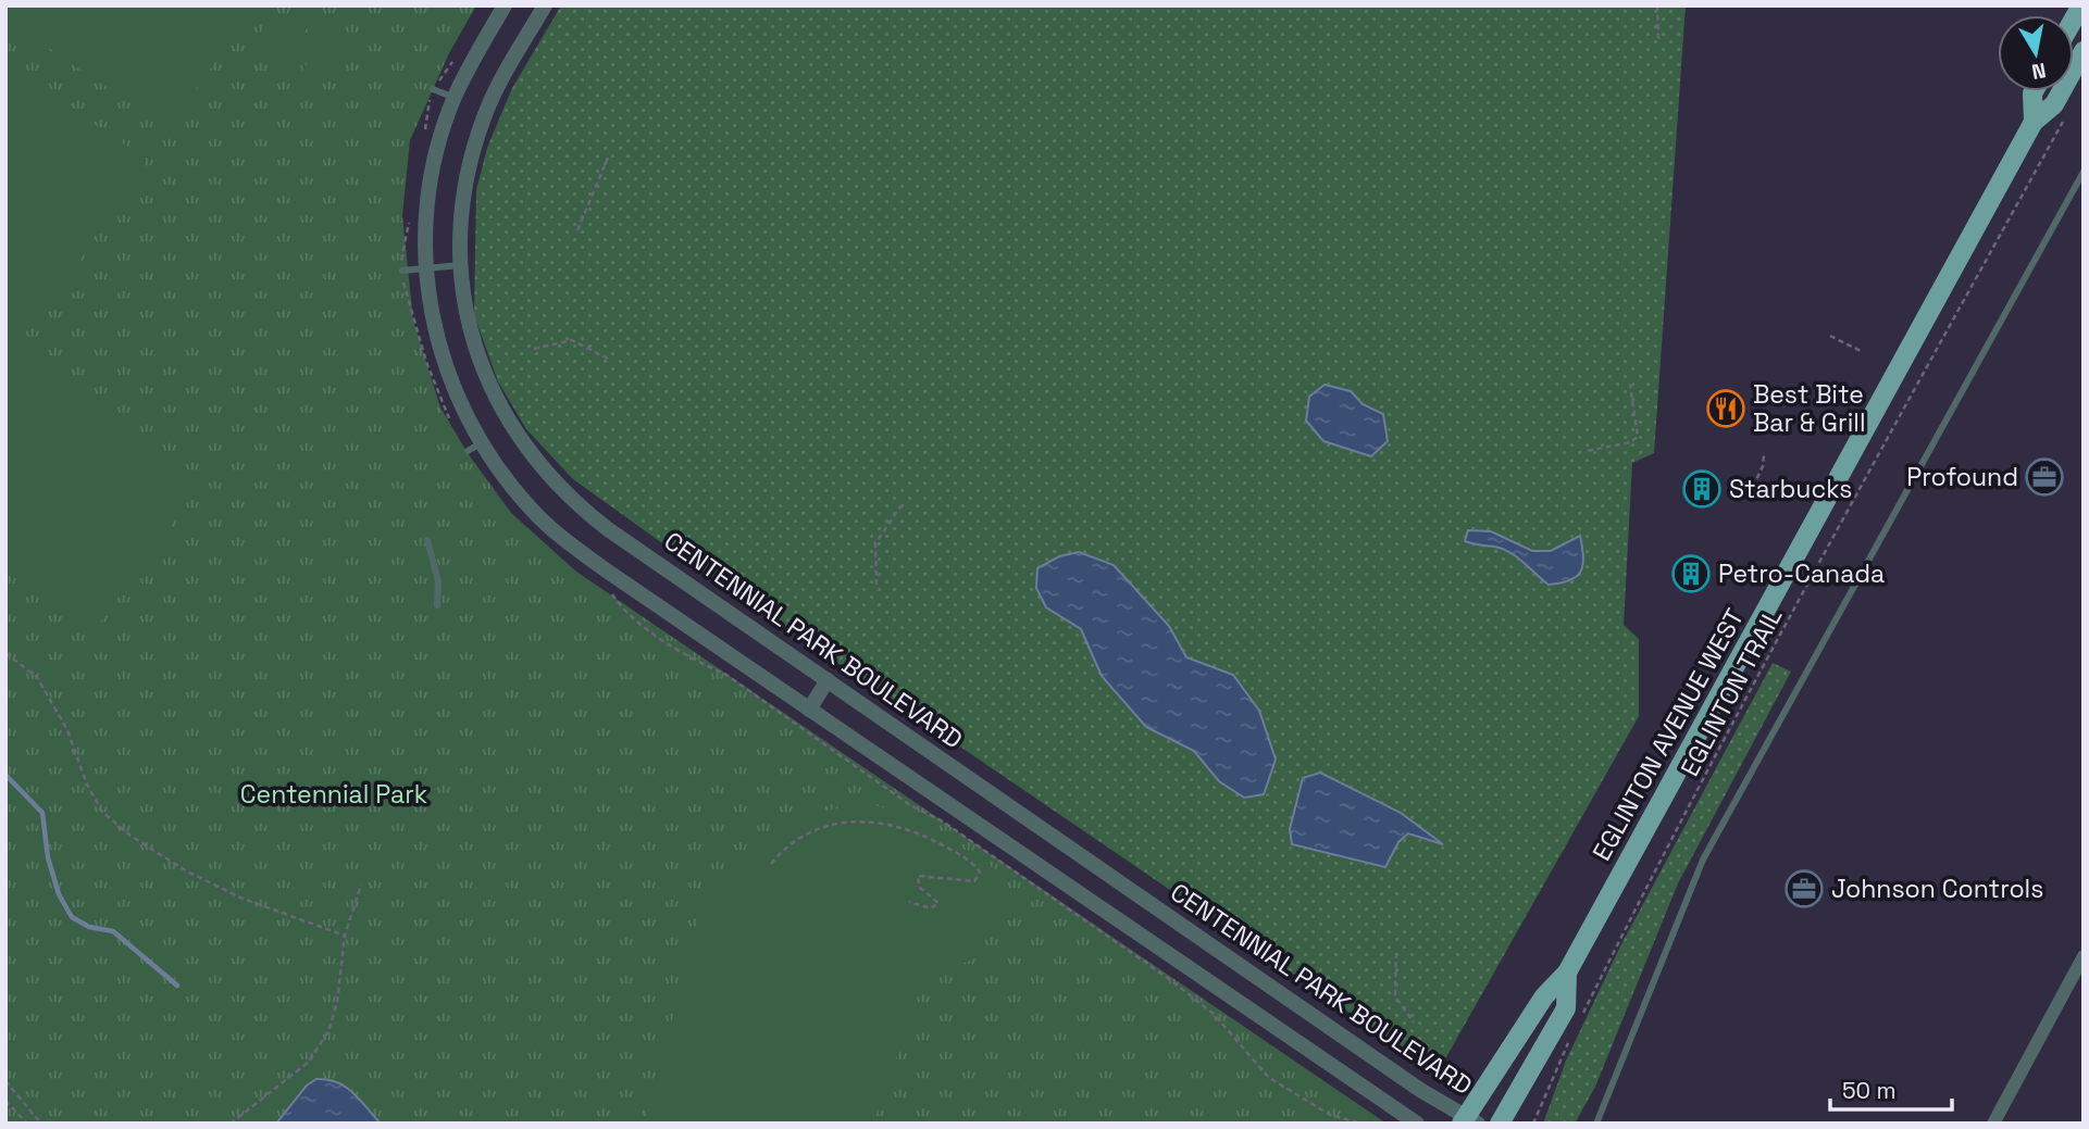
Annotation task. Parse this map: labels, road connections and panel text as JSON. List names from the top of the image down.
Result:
{
  "streets": {
    "main road": ["EGLINTON AVENUE WEST"],
    "street": ["CENTENNIAL PARK BOULEVARD"],
    "path": ["EGLINTON TRAIL"]
  },
  "crossings": [
    ["CENTENNIAL PARK BOULEVARD", "EGLINTON AVENUE WEST"]
  ],
  "parks": ["Centennial Park"],
  "places": {
    "restaurant": ["Best Bite Bar & Grill"],
    "office": ["Profound", "Johnson Controls"],
    "building": ["Starbucks", "Petro-Canada"]
  },
  "scale_bar": "50 m",
  "north": "bottom"
}
